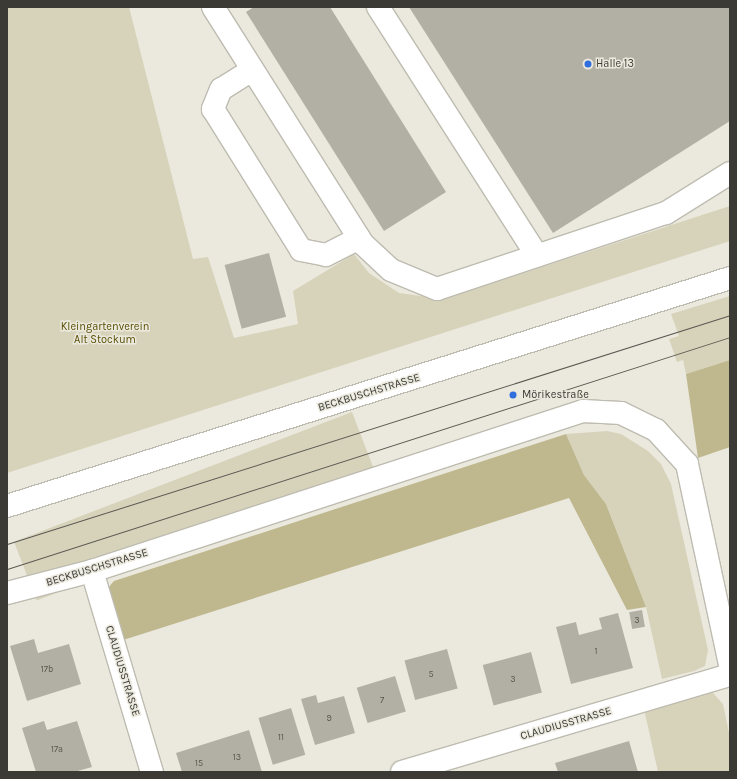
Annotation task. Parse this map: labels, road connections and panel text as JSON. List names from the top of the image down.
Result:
{
  "streets": {
    "street": ["BECKBUSCHSTRASSE", "CLAUDIUSSTRASSE"]
  },
  "crossings": [
    ["BECKBUSCHSTRASSE", "CLAUDIUSSTRASSE"]
  ],
  "parks": ["Kleingartenverein Alt Stockum"],
  "places": ["Halle 13", "Mörikestraße"],
  "house_numbers": [
    "3",
    "1",
    "17b",
    "5",
    "3",
    "7",
    "9",
    "11",
    "17a",
    "13",
    "15"
  ]
}
